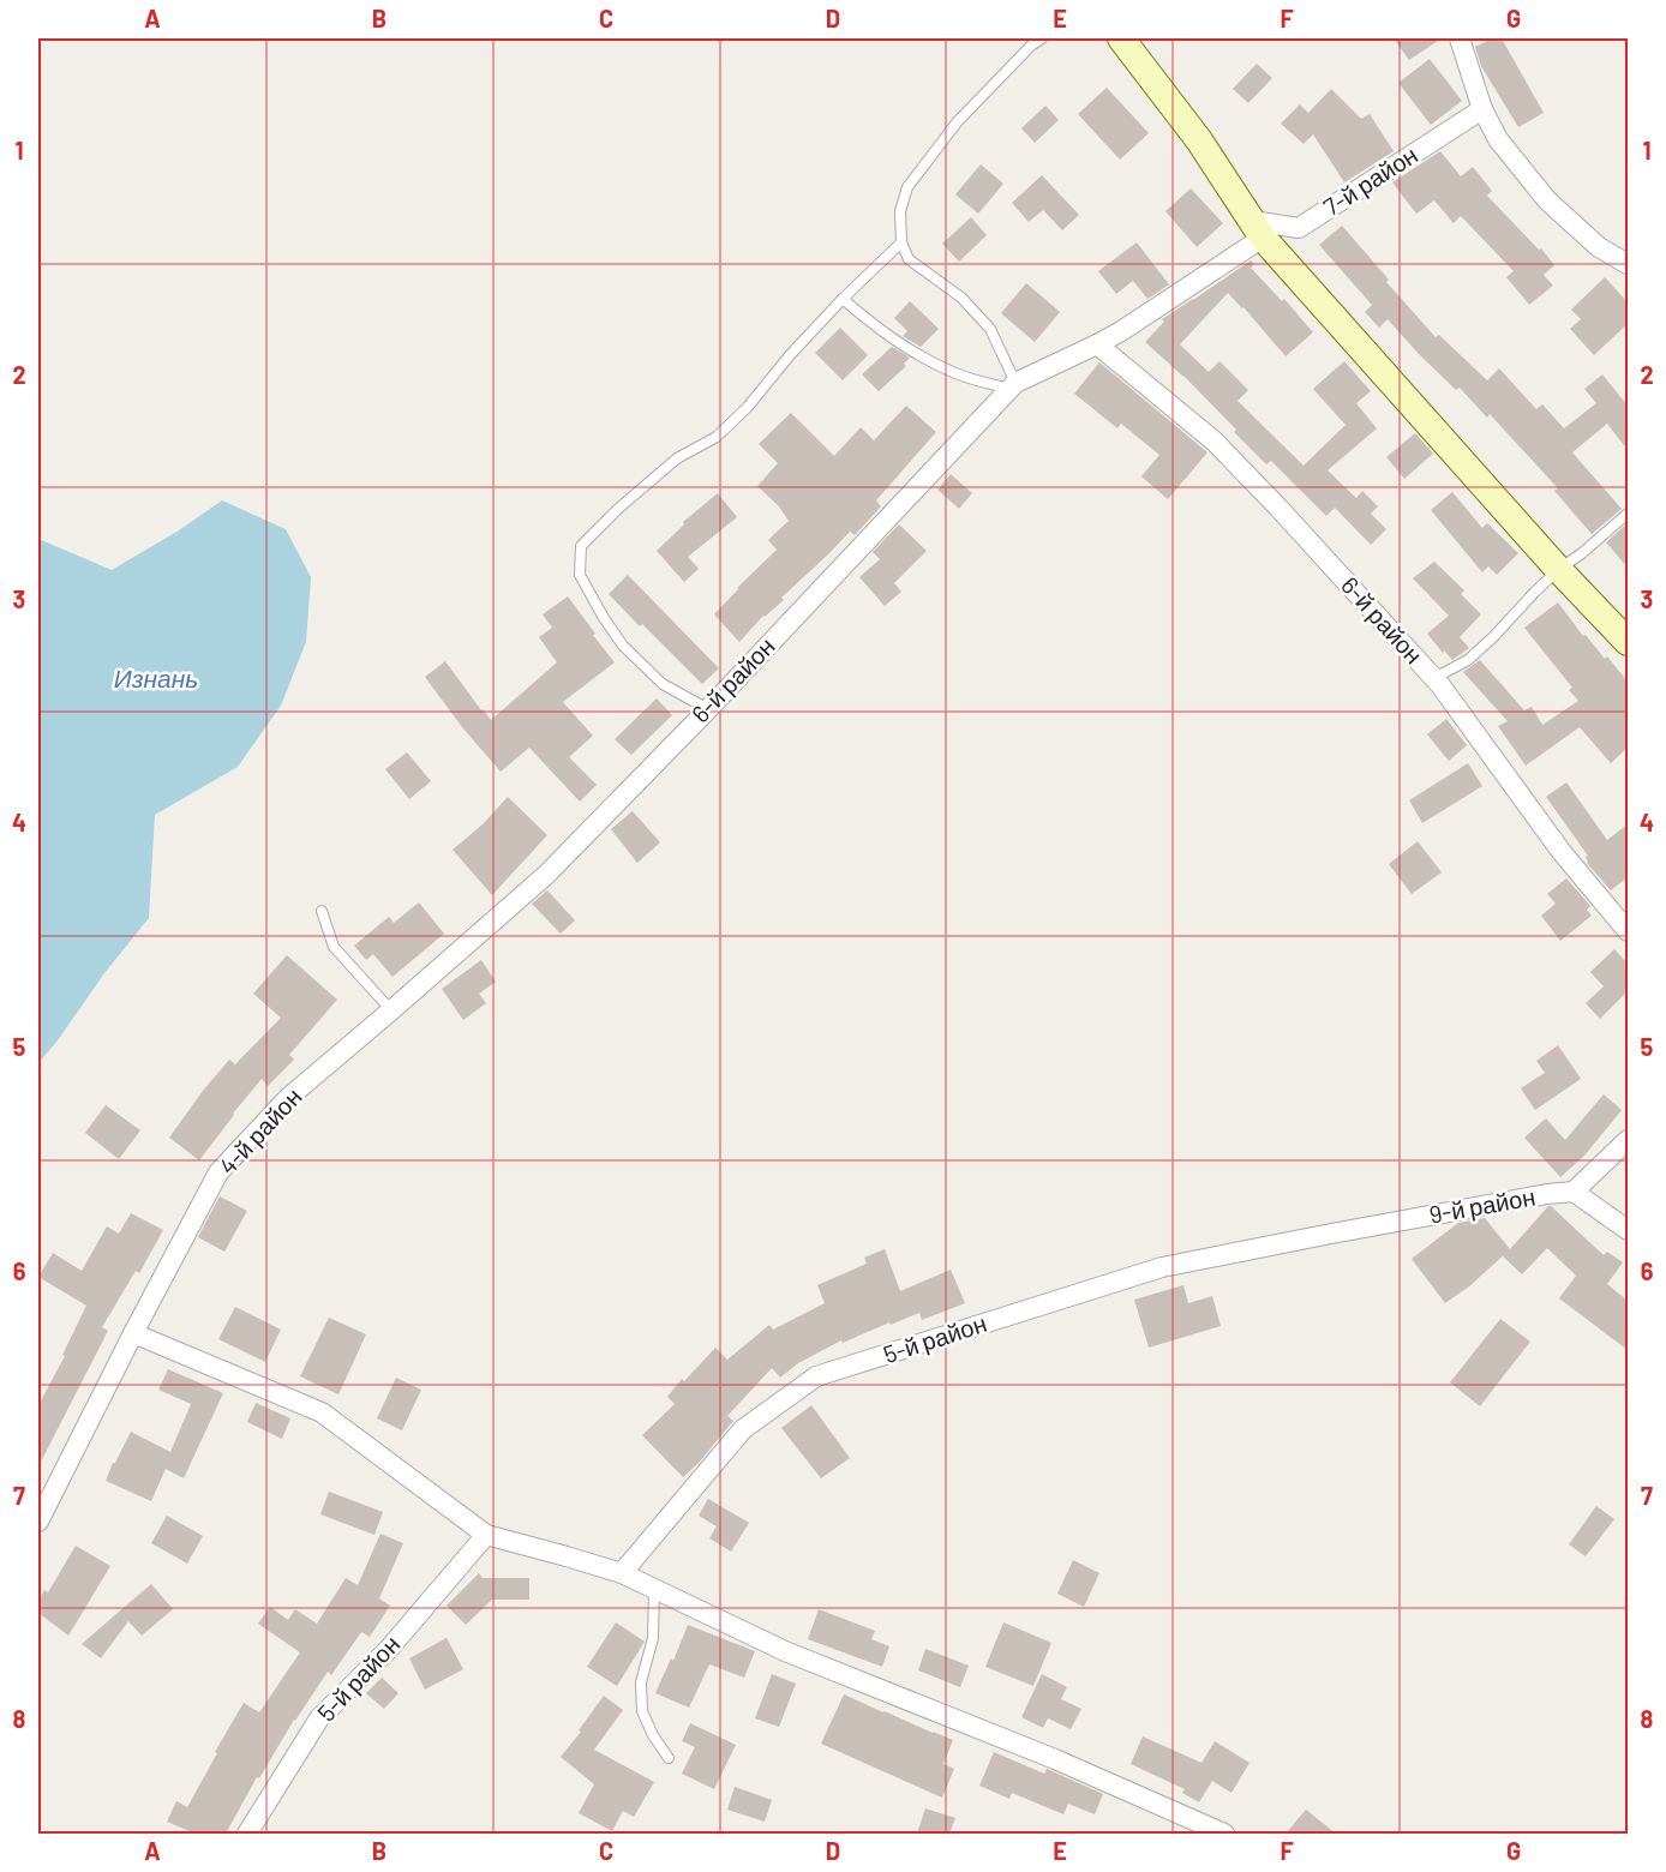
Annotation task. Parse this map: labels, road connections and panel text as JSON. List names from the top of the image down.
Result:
{
  "streets": {
    "street": [
      "7-й район",
      "6-й район",
      "4-й район",
      "9-й район",
      "5-й район"
    ]
  },
  "crossings": [
    ["7-й район", "6-й район"],
    ["6-й район", "4-й район"],
    ["9-й район", "5-й район"]
  ],
  "water": ["Изнань"],
  "grid": {
    "columns": [
      "A",
      "B",
      "C",
      "D",
      "E",
      "F",
      "G"
    ],
    "rows": [
      "1",
      "2",
      "3",
      "4",
      "5",
      "6",
      "7",
      "8"
    ]
  }
}
